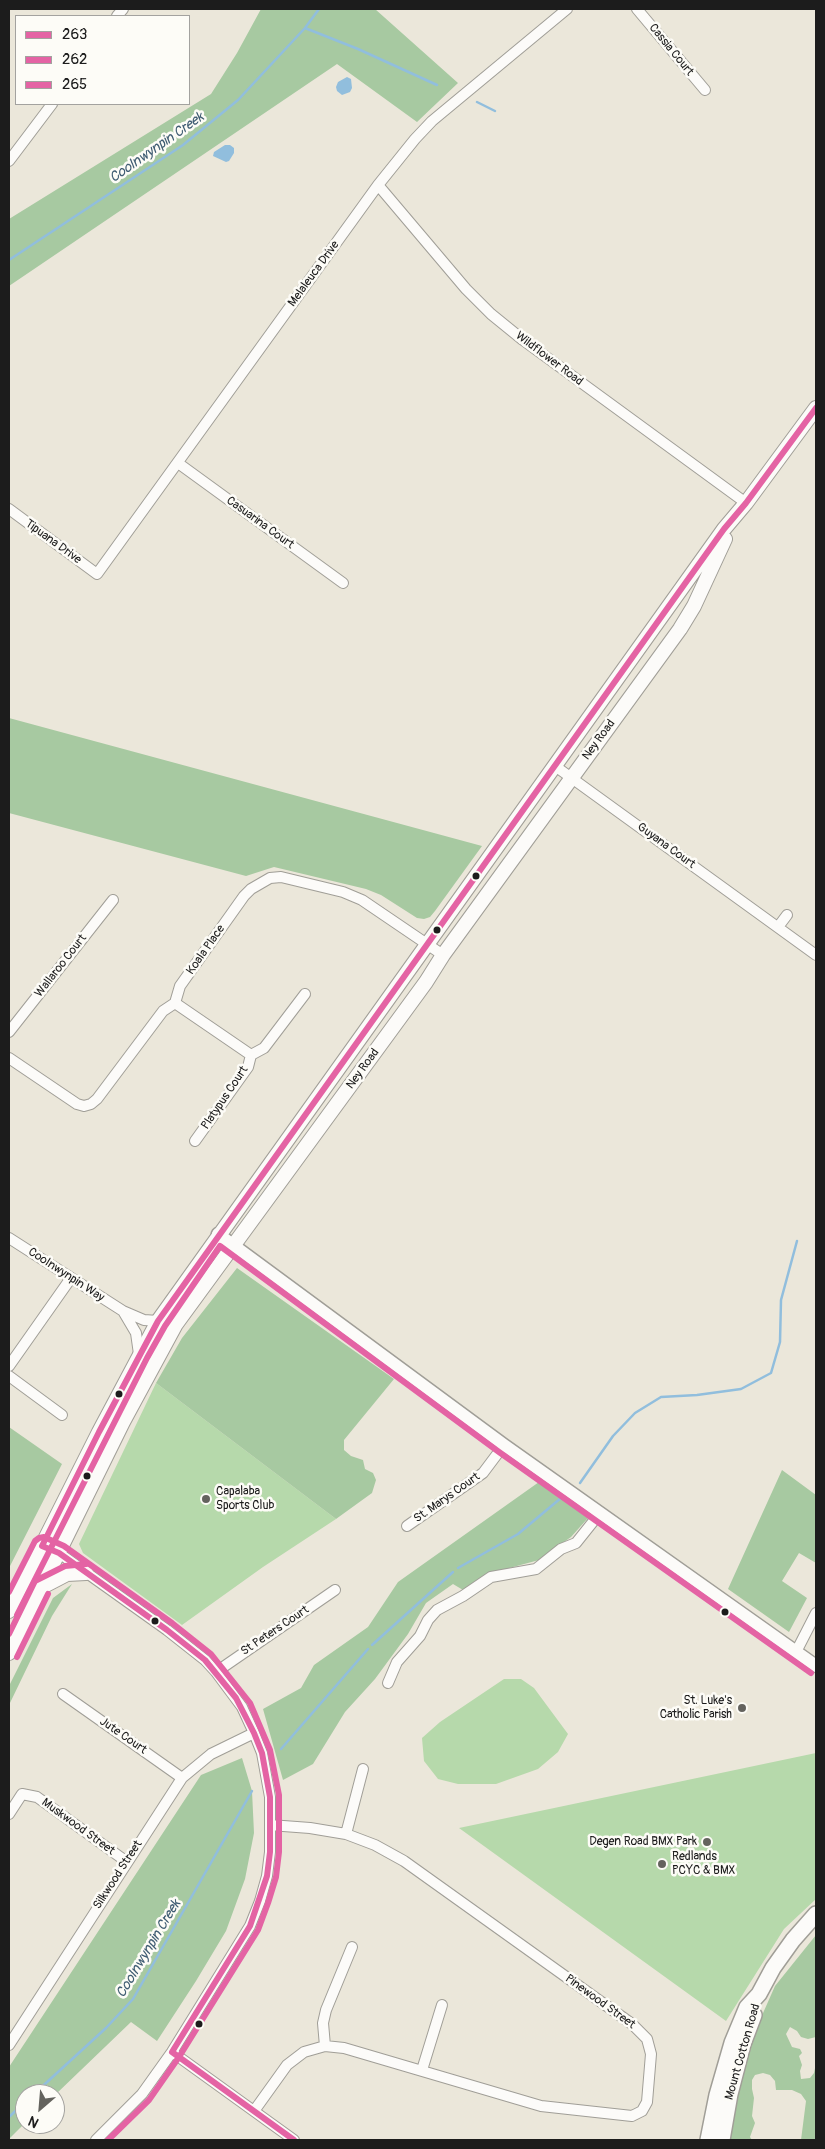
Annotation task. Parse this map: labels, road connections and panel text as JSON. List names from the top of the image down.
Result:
{
  "streets": {
    "main road": ["Ney Road", "Mount Cotton Road"],
    "street": [
      "Cassia Court",
      "Melaleuca Drive",
      "Wildflower Road",
      "Casuarina Court",
      "Tipuana Drive",
      "Guyana Court",
      "Koala Place",
      "Wallaroo Court",
      "Platypus Court",
      "Coolnwynpin Way",
      "St. Marys Court",
      "St Peters Court",
      "Jute Court",
      "Muskwood Street",
      "Silkwood Street",
      "Pinewood Street"
    ]
  },
  "crossings": [
    ["Melaleuca Drive", "Wildflower Road"],
    ["Melaleuca Drive", "Casuarina Court"],
    ["Melaleuca Drive", "Tipuana Drive"],
    ["Wildflower Road", "Ney Road"],
    ["Ney Road", "Guyana Court"],
    ["Ney Road", "Koala Place"],
    ["Ney Road", "Coolnwynpin Way"],
    ["Koala Place", "Platypus Court"],
    ["Jute Court", "Silkwood Street"],
    ["Muskwood Street", "Silkwood Street"]
  ],
  "water": ["Coolnwynpin Creek"],
  "places": [
    "Capalaba Sports Club",
    "St. Luke's Catholic Parish",
    "Degen Road BMX Park",
    "Redlands PCYC & BMX"
  ],
  "lines": ["transit line 263", "transit line 262", "transit line 265"],
  "legend": ["263", "262", "265"],
  "north": "bottom left"
}
